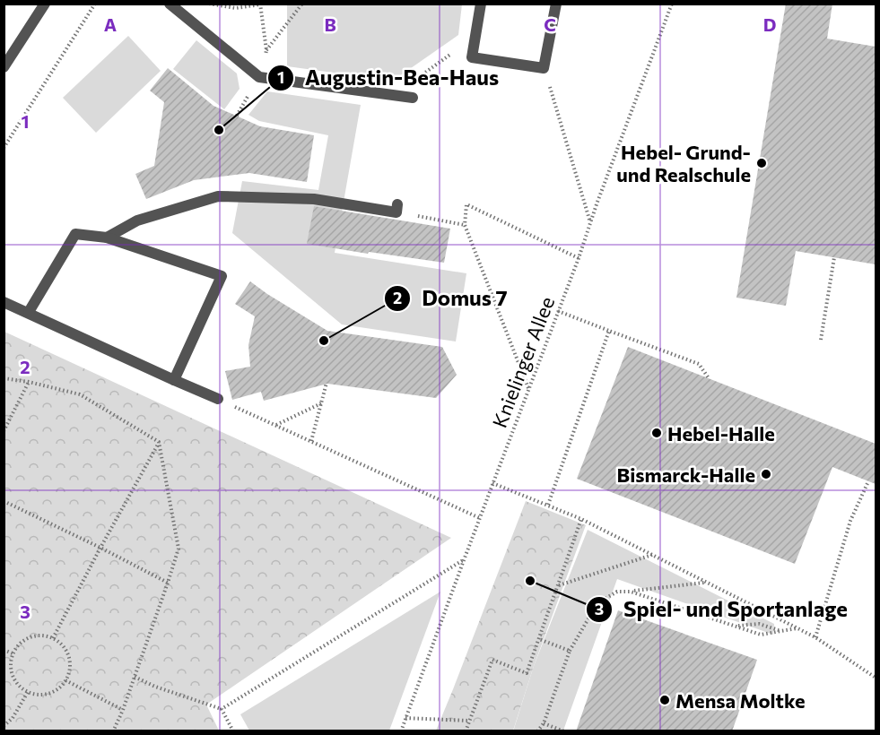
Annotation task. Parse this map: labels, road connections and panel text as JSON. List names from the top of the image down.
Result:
{
  "streets": {
    "path": ["Knielinger Allee"]
  },
  "places": [
    "Augustin-Bea-Haus",
    "Hebel- Grund- und Realschule",
    "Domus 7",
    "Hebel-Halle",
    "Bismarck-Halle",
    "Spiel- und Sportanlage",
    "Mensa Moltke"
  ],
  "grid": {
    "columns": [
      "A",
      "B",
      "C",
      "D"
    ],
    "rows": ["1", "2", "3"]
  }
}
